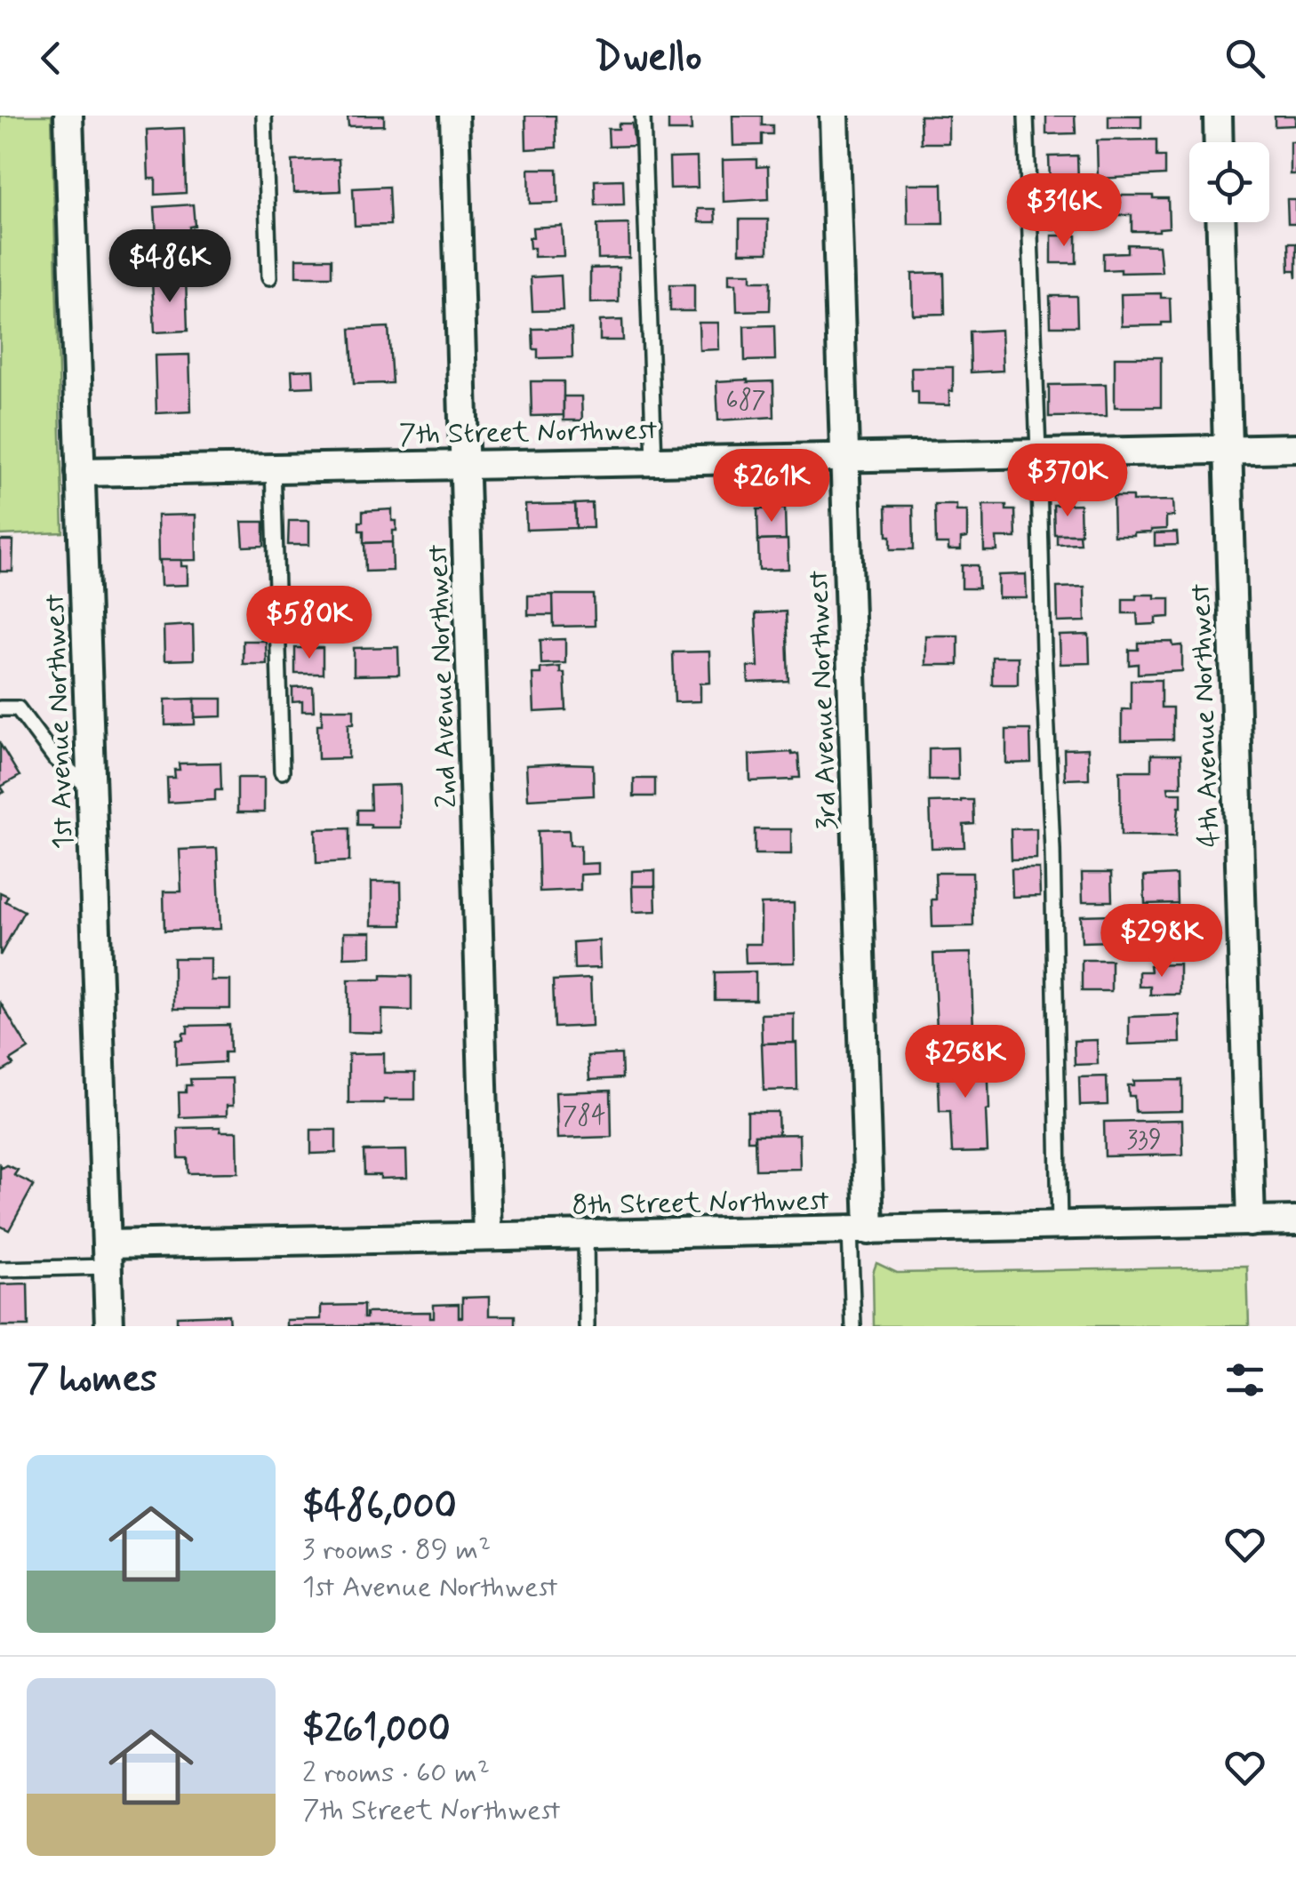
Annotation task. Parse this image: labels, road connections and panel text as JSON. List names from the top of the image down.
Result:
{
  "streets": {
    "street": [
      "7th Street Northwest",
      "2nd Avenue Northwest",
      "3rd Avenue Northwest",
      "4th Avenue Northwest",
      "1st Avenue Northwest",
      "8th Street Northwest"
    ]
  },
  "crossings": [
    ["7th Street Northwest", "2nd Avenue Northwest"],
    ["7th Street Northwest", "3rd Avenue Northwest"],
    ["7th Street Northwest", "4th Avenue Northwest"],
    ["7th Street Northwest", "1st Avenue Northwest"],
    ["2nd Avenue Northwest", "8th Street Northwest"],
    ["3rd Avenue Northwest", "8th Street Northwest"],
    ["4th Avenue Northwest", "8th Street Northwest"],
    ["1st Avenue Northwest", "8th Street Northwest"]
  ],
  "house_numbers": ["687", "784", "339"],
  "page": {
    "header": "Dwello",
    "price": [
      "$316K",
      "$486K",
      "$370K",
      "$261K",
      "$580K",
      "$298K",
      "$258K"
    ],
    "heading": "7 homes",
    "list": [
      {
        "name": "$486,000",
        "note": "3 rooms · 89 m² · 1st Avenue Northwest"
      },
      {
        "name": "$261,000",
        "note": "2 rooms · 60 m² · 7th Street Northwest"
      }
    ]
  }
}
